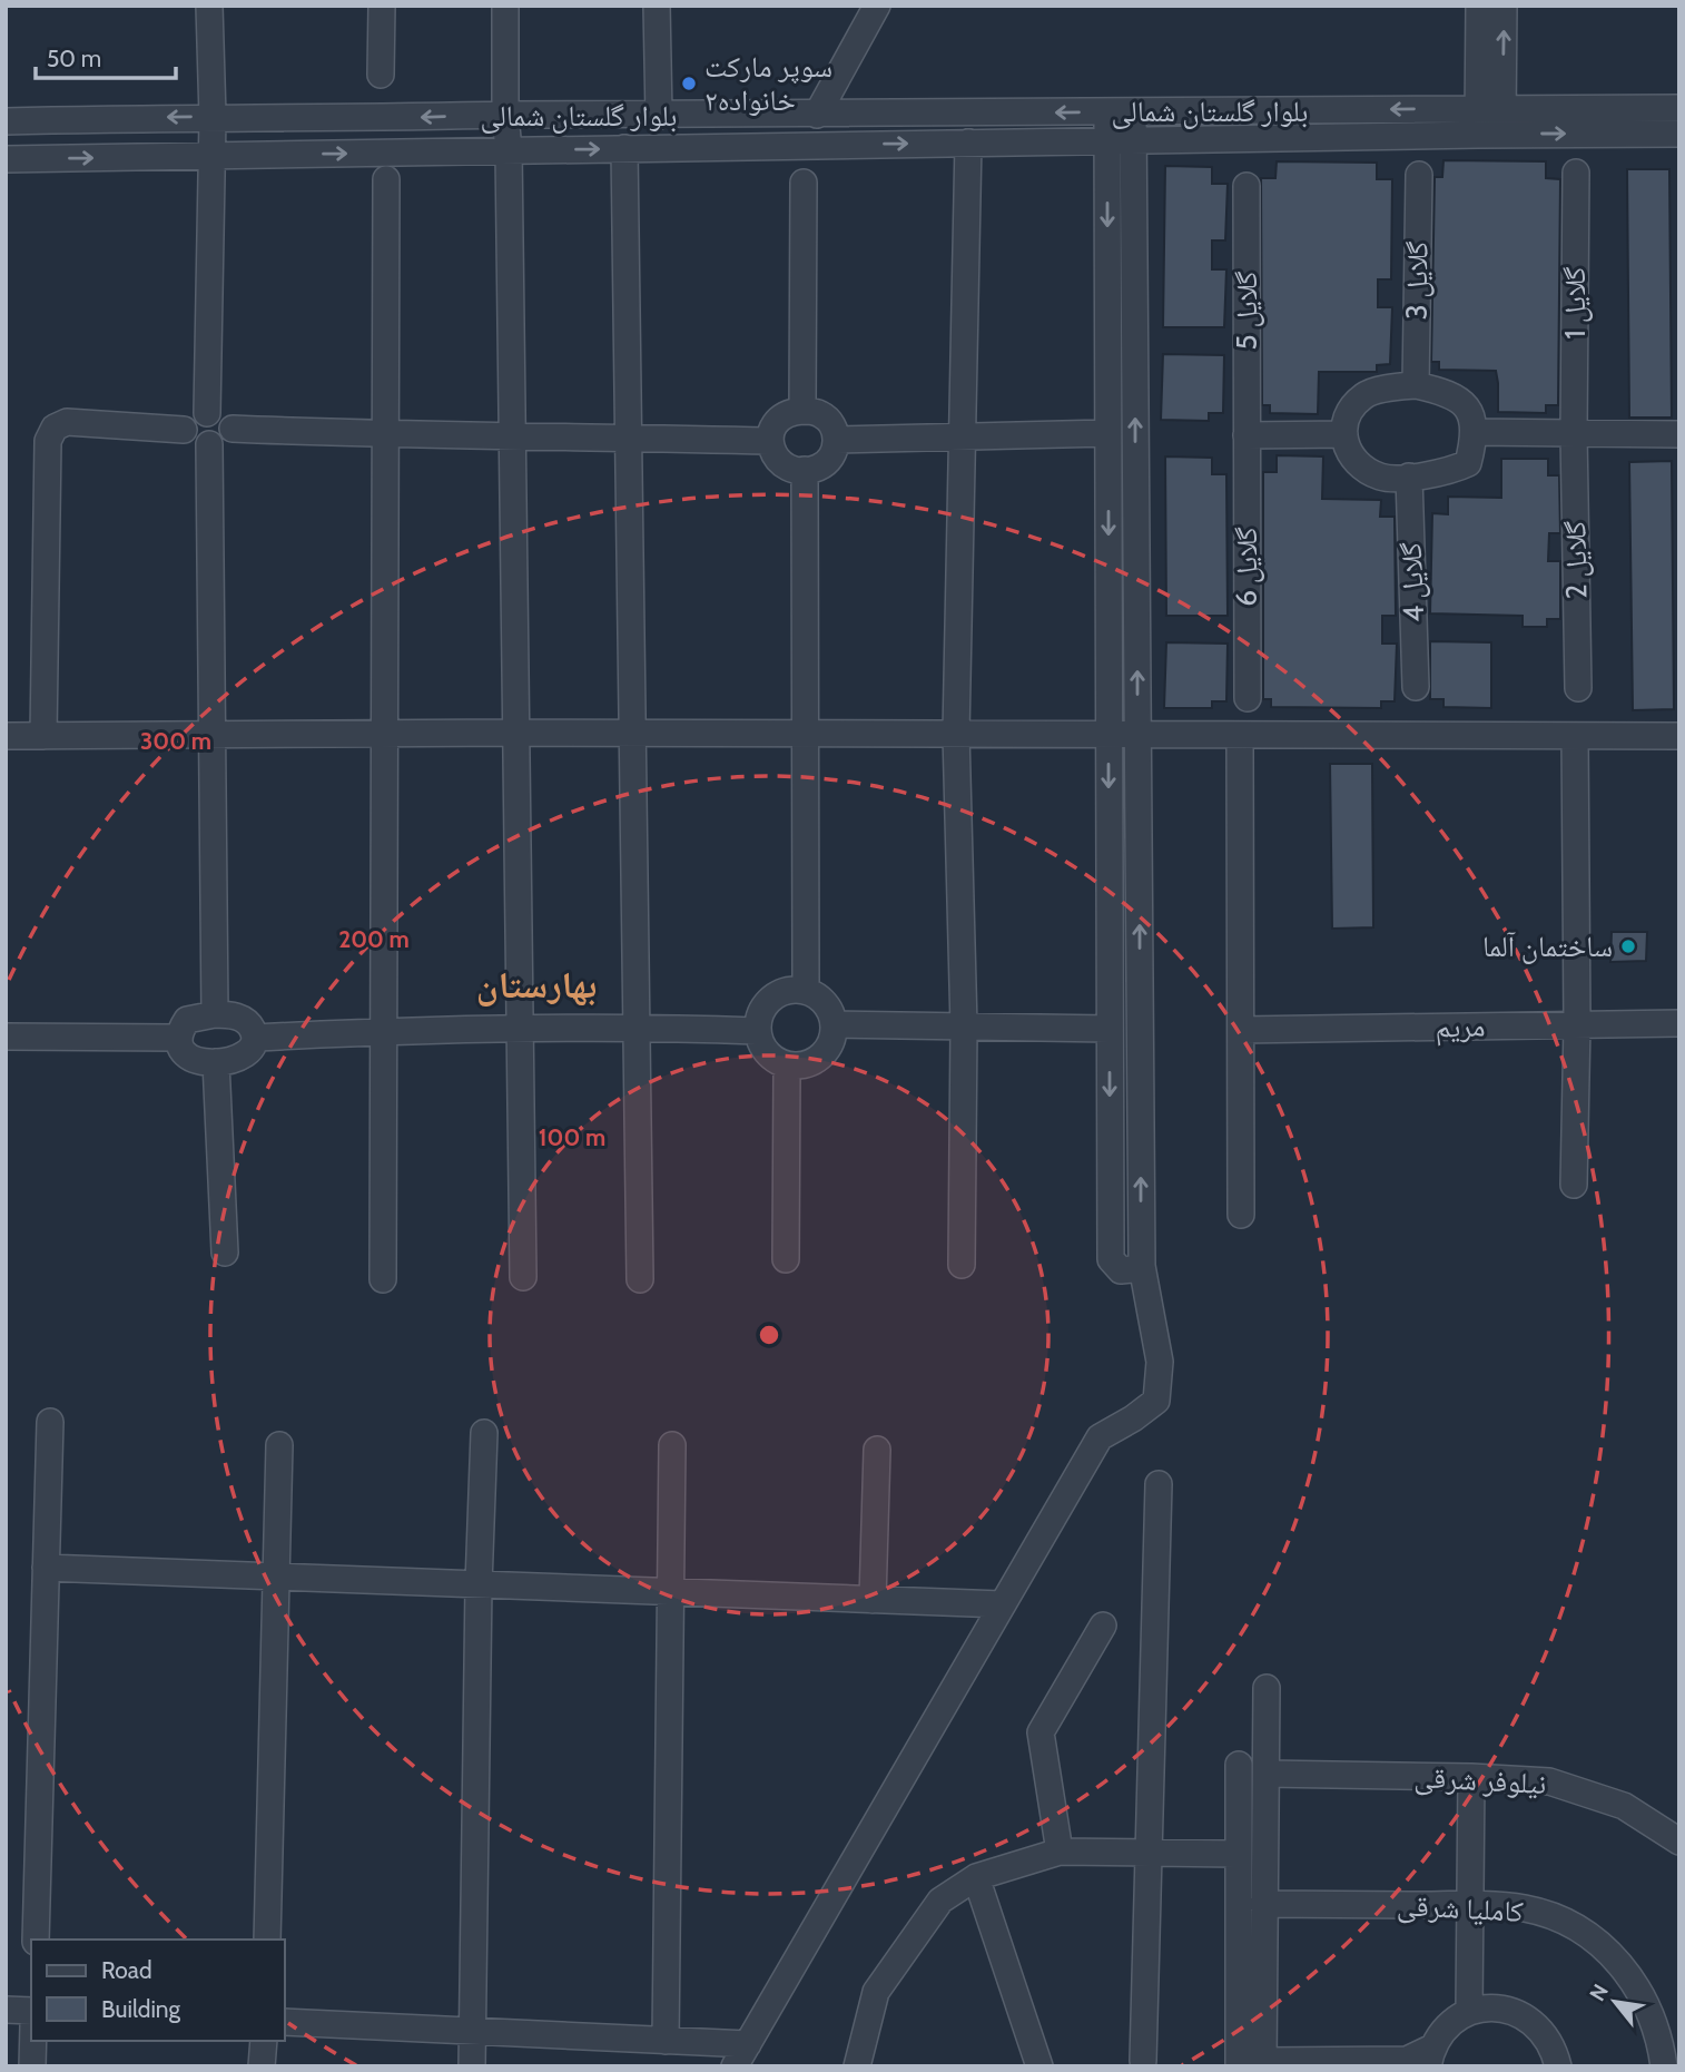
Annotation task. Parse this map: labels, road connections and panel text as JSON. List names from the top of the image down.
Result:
{
  "streets": {
    "street": [
      "بلوار گلستان شمالی",
      "گلایل 3",
      "گلایل 1",
      "گلایل 5",
      "گلایل 2",
      "گلایل 6",
      "گلایل 4",
      "مریم",
      "نیلوفر شرقی",
      "کاملیا شرقی"
    ]
  },
  "crossings": [
    ["گلایل 3", "گلایل 4"],
    ["گلایل 1", "گلایل 2"],
    ["گلایل 5", "گلایل 6"]
  ],
  "districts": ["بهارستان"],
  "places": ["سوپر ماركت خانواده٢", "ساختمان آلما"],
  "legend": ["Road", "Building"],
  "scale_bar": "50 m",
  "north": "top left",
  "rings": ["300 m", "200 m", "100 m"]
}
